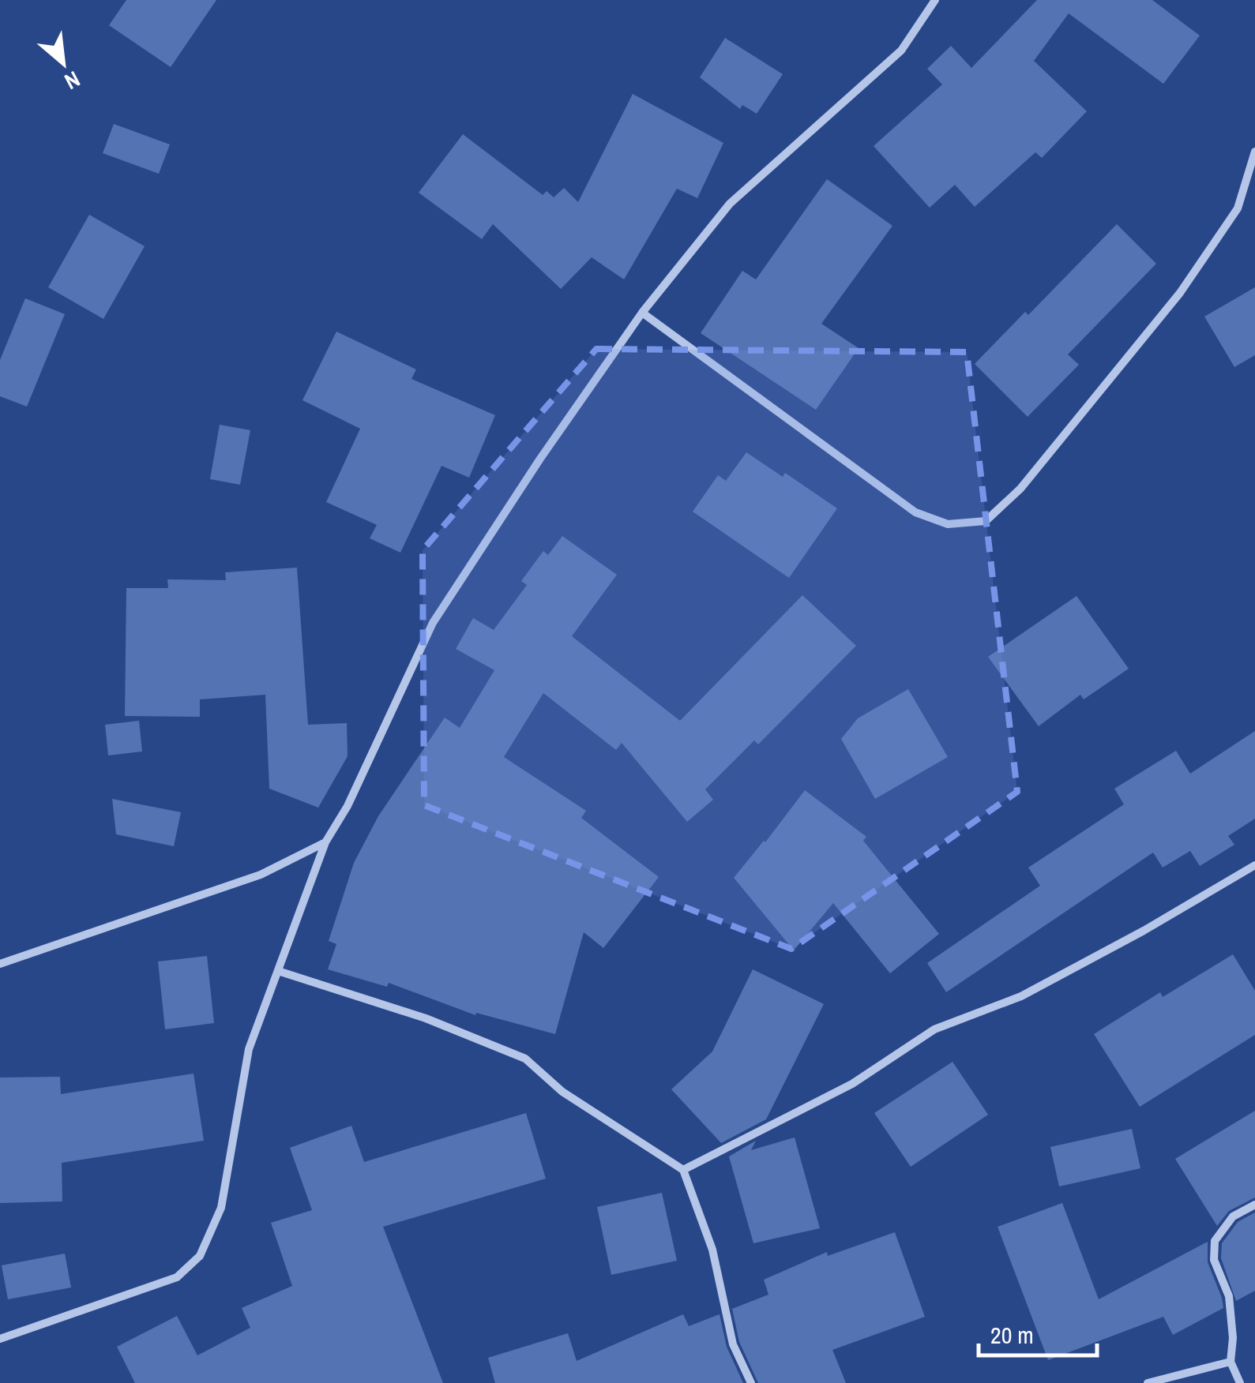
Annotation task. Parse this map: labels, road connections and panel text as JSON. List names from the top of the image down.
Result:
{
  "scale_bar": "20 m",
  "north": "bottom right"
}
